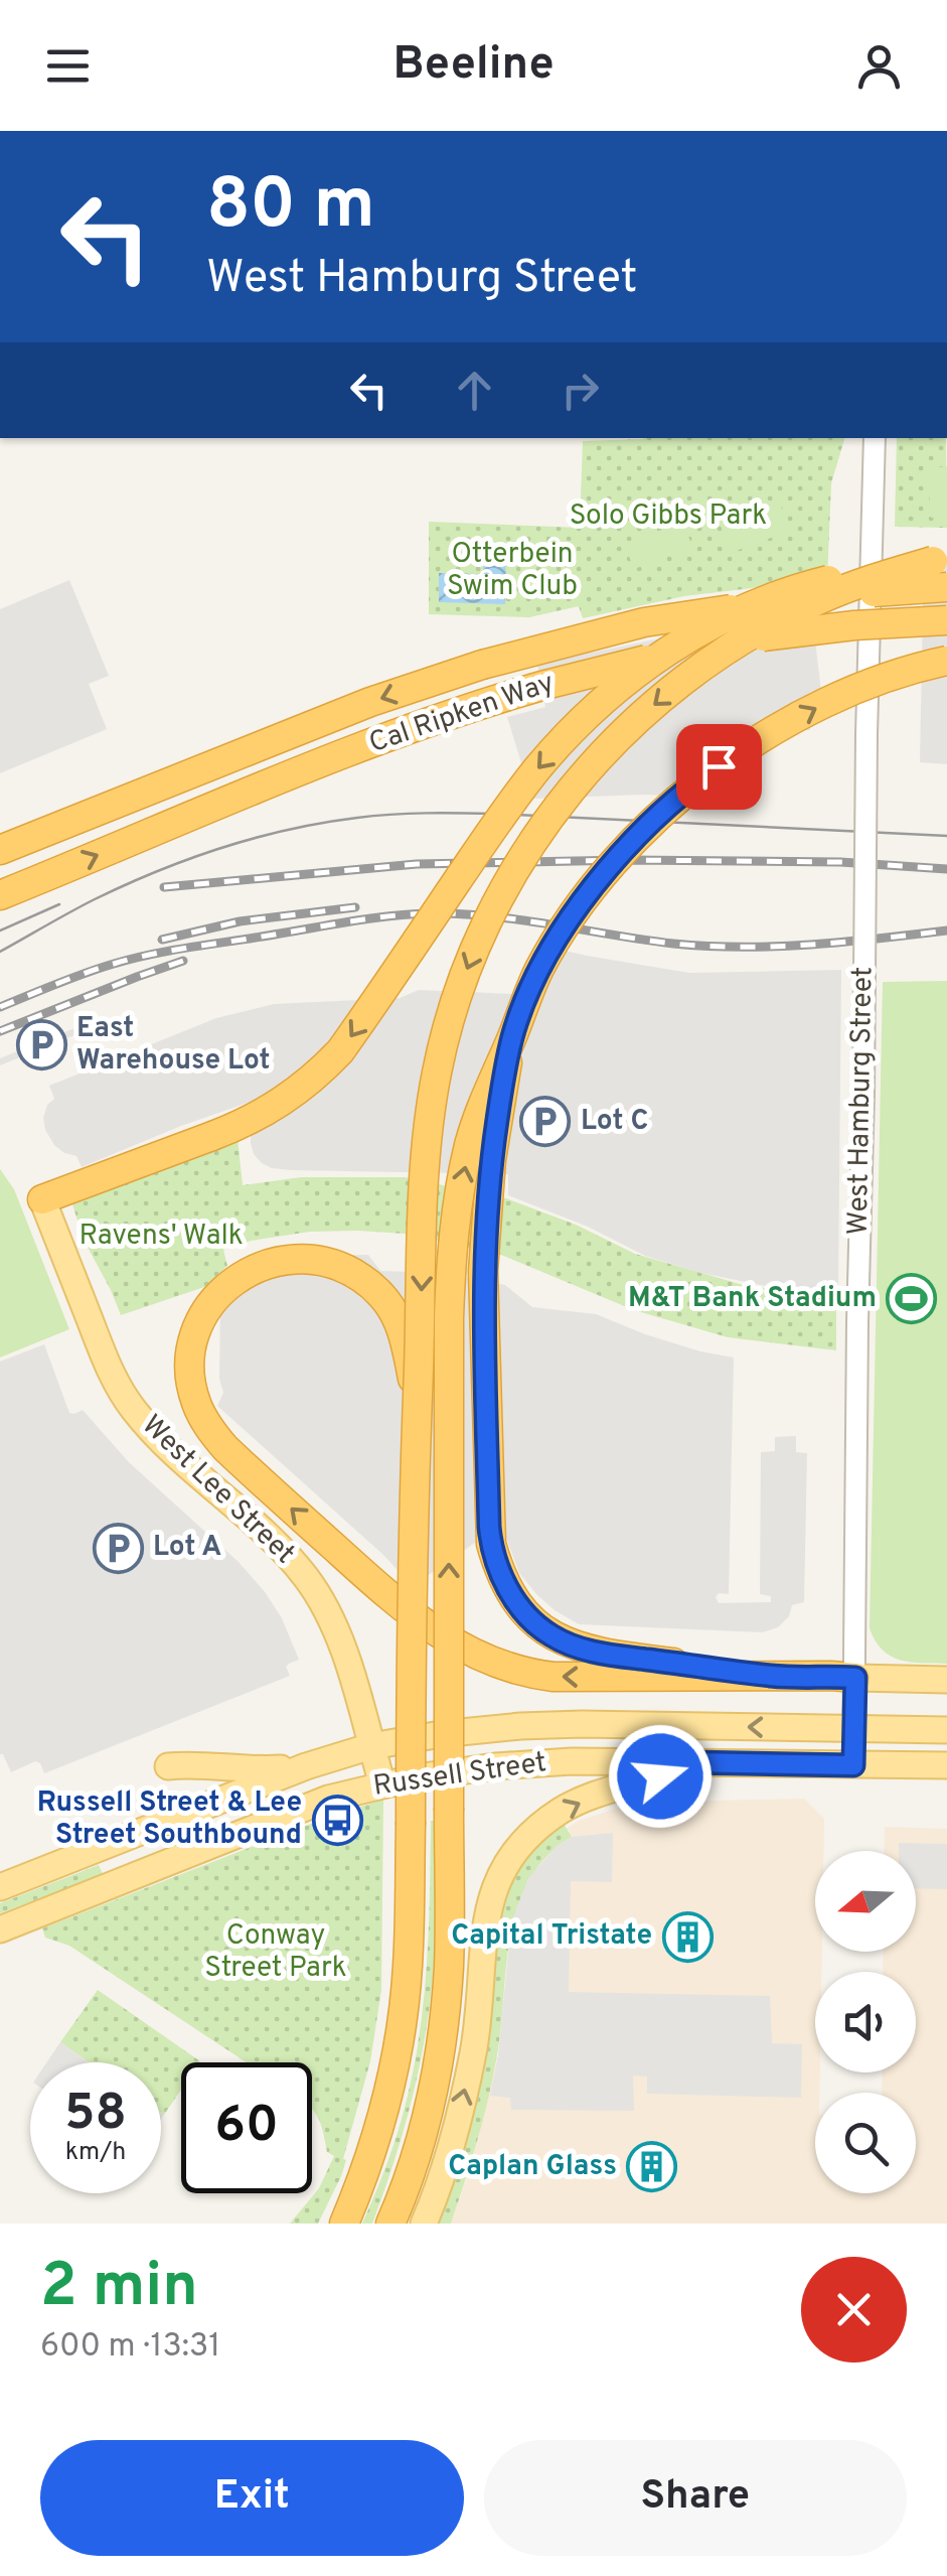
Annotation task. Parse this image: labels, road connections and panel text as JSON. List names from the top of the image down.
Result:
{
  "streets": {
    "highway": ["Cal Ripken Way"],
    "main road": ["West Lee Street", "Russell Street"],
    "street": ["West Hamburg Street"]
  },
  "crossings": [
    ["West Hamburg Street", "Russell Street"],
    ["West Lee Street", "Russell Street"]
  ],
  "parks": [
    "Solo Gibbs Park",
    "Otterbein Swim Club",
    "Ravens' Walk",
    "Conway Street Park"
  ],
  "places": {
    "parking": ["East Warehouse Lot", "Lot C", "Lot A"],
    "sports": ["M&T Bank Stadium"],
    "bus stop": ["Russell Street & Lee Street Southbound"],
    "building": ["Capital Tristate", "Caplan Glass"]
  },
  "north": "left",
  "page": {
    "header": "Beeline",
    "turn": ["80 m", "West Hamburg Street"],
    "speed": "58 km/h",
    "limit": "60",
    "heading": ["2 min", "600 m · 13:31"],
    "buttons": ["Exit", "Share"]
  }
}
